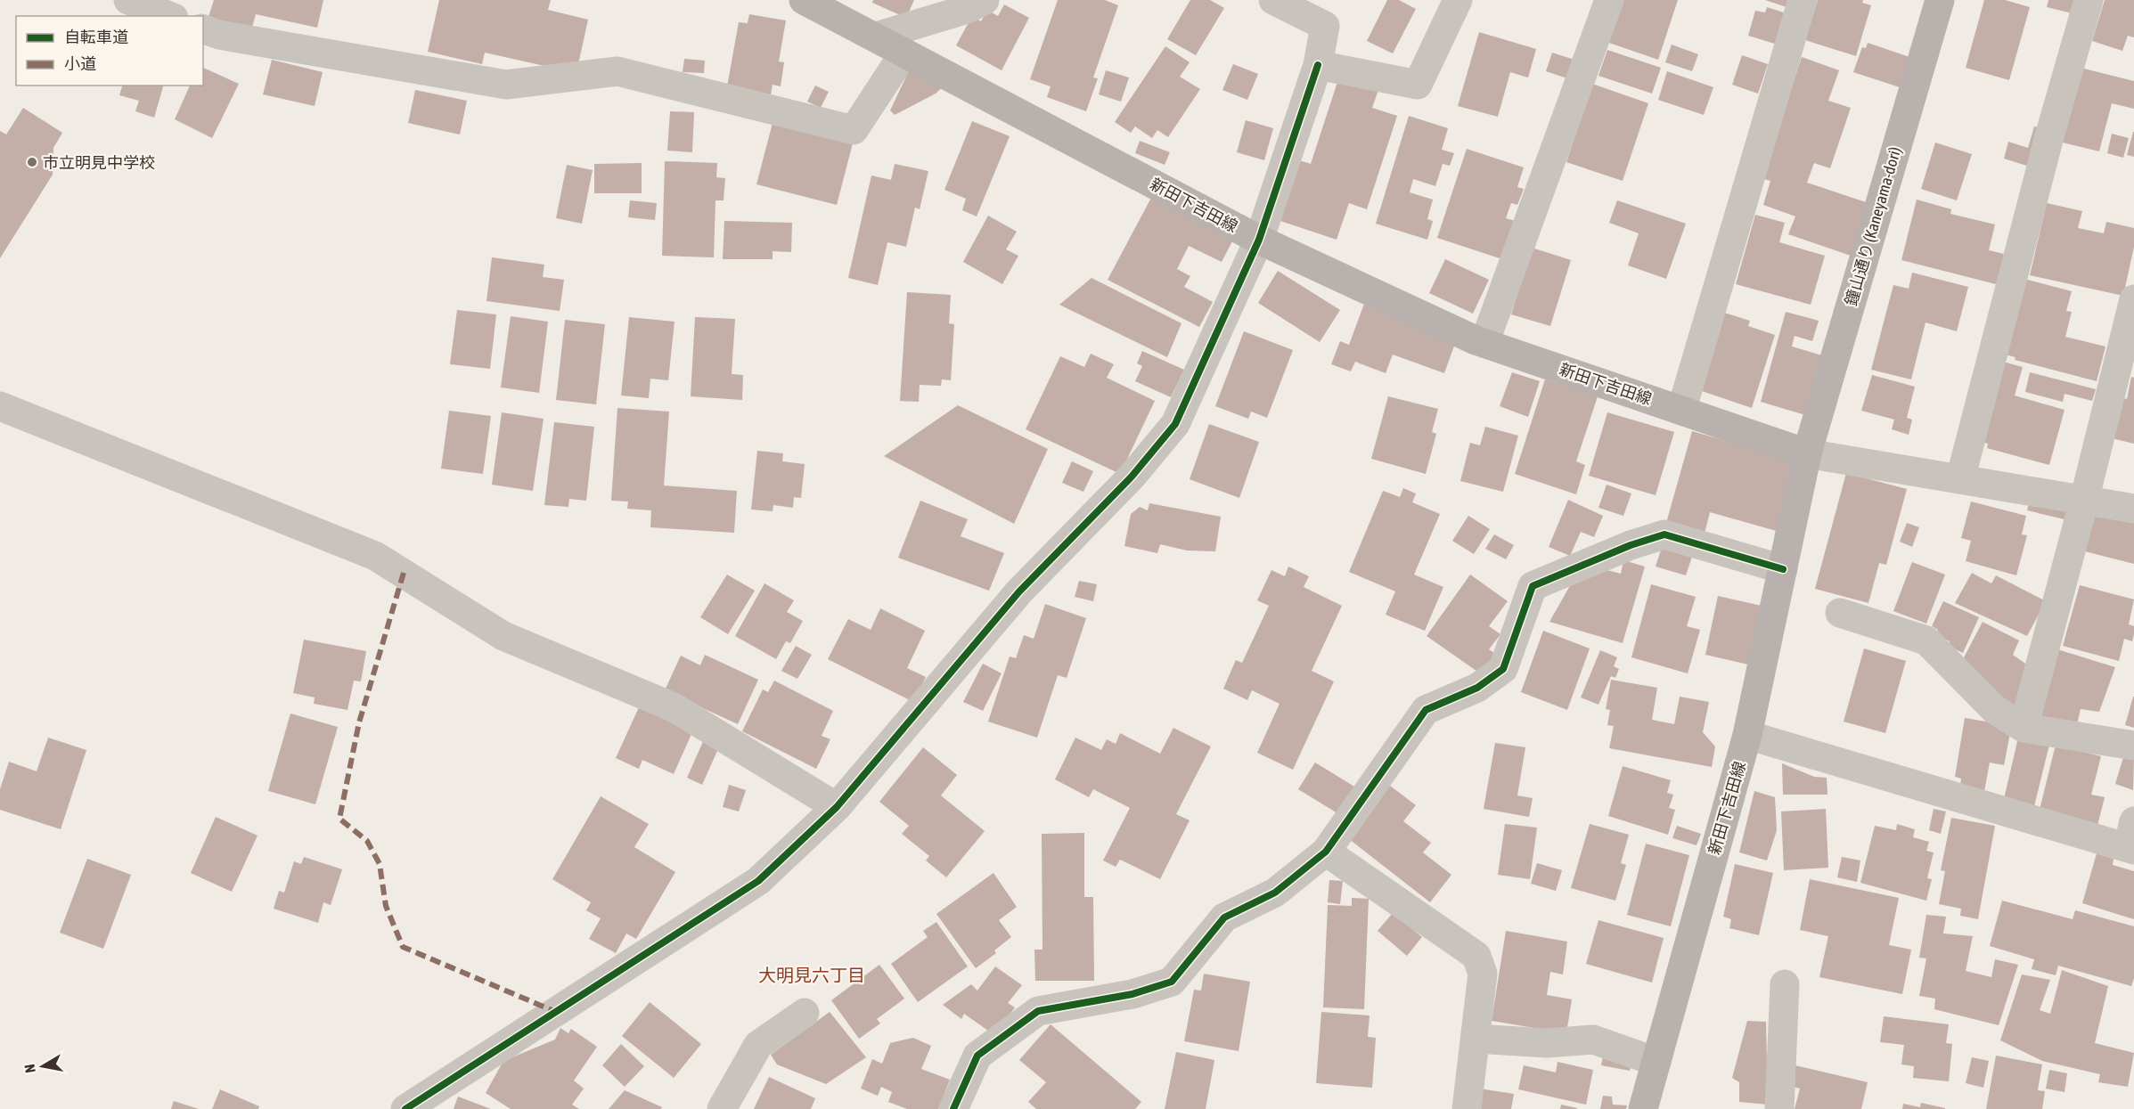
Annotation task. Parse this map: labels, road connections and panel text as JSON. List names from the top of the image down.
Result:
{
  "streets": {
    "main road": ["新田下吉田線", "鐘山通り (Kaneyama-dori)"]
  },
  "crossings": [
    ["新田下吉田線", "鐘山通り (Kaneyama-dori)"]
  ],
  "districts": ["大明見六丁目"],
  "places": ["市立明見中学校"],
  "legend": ["自転車道", "小道"],
  "north": "left"
}
